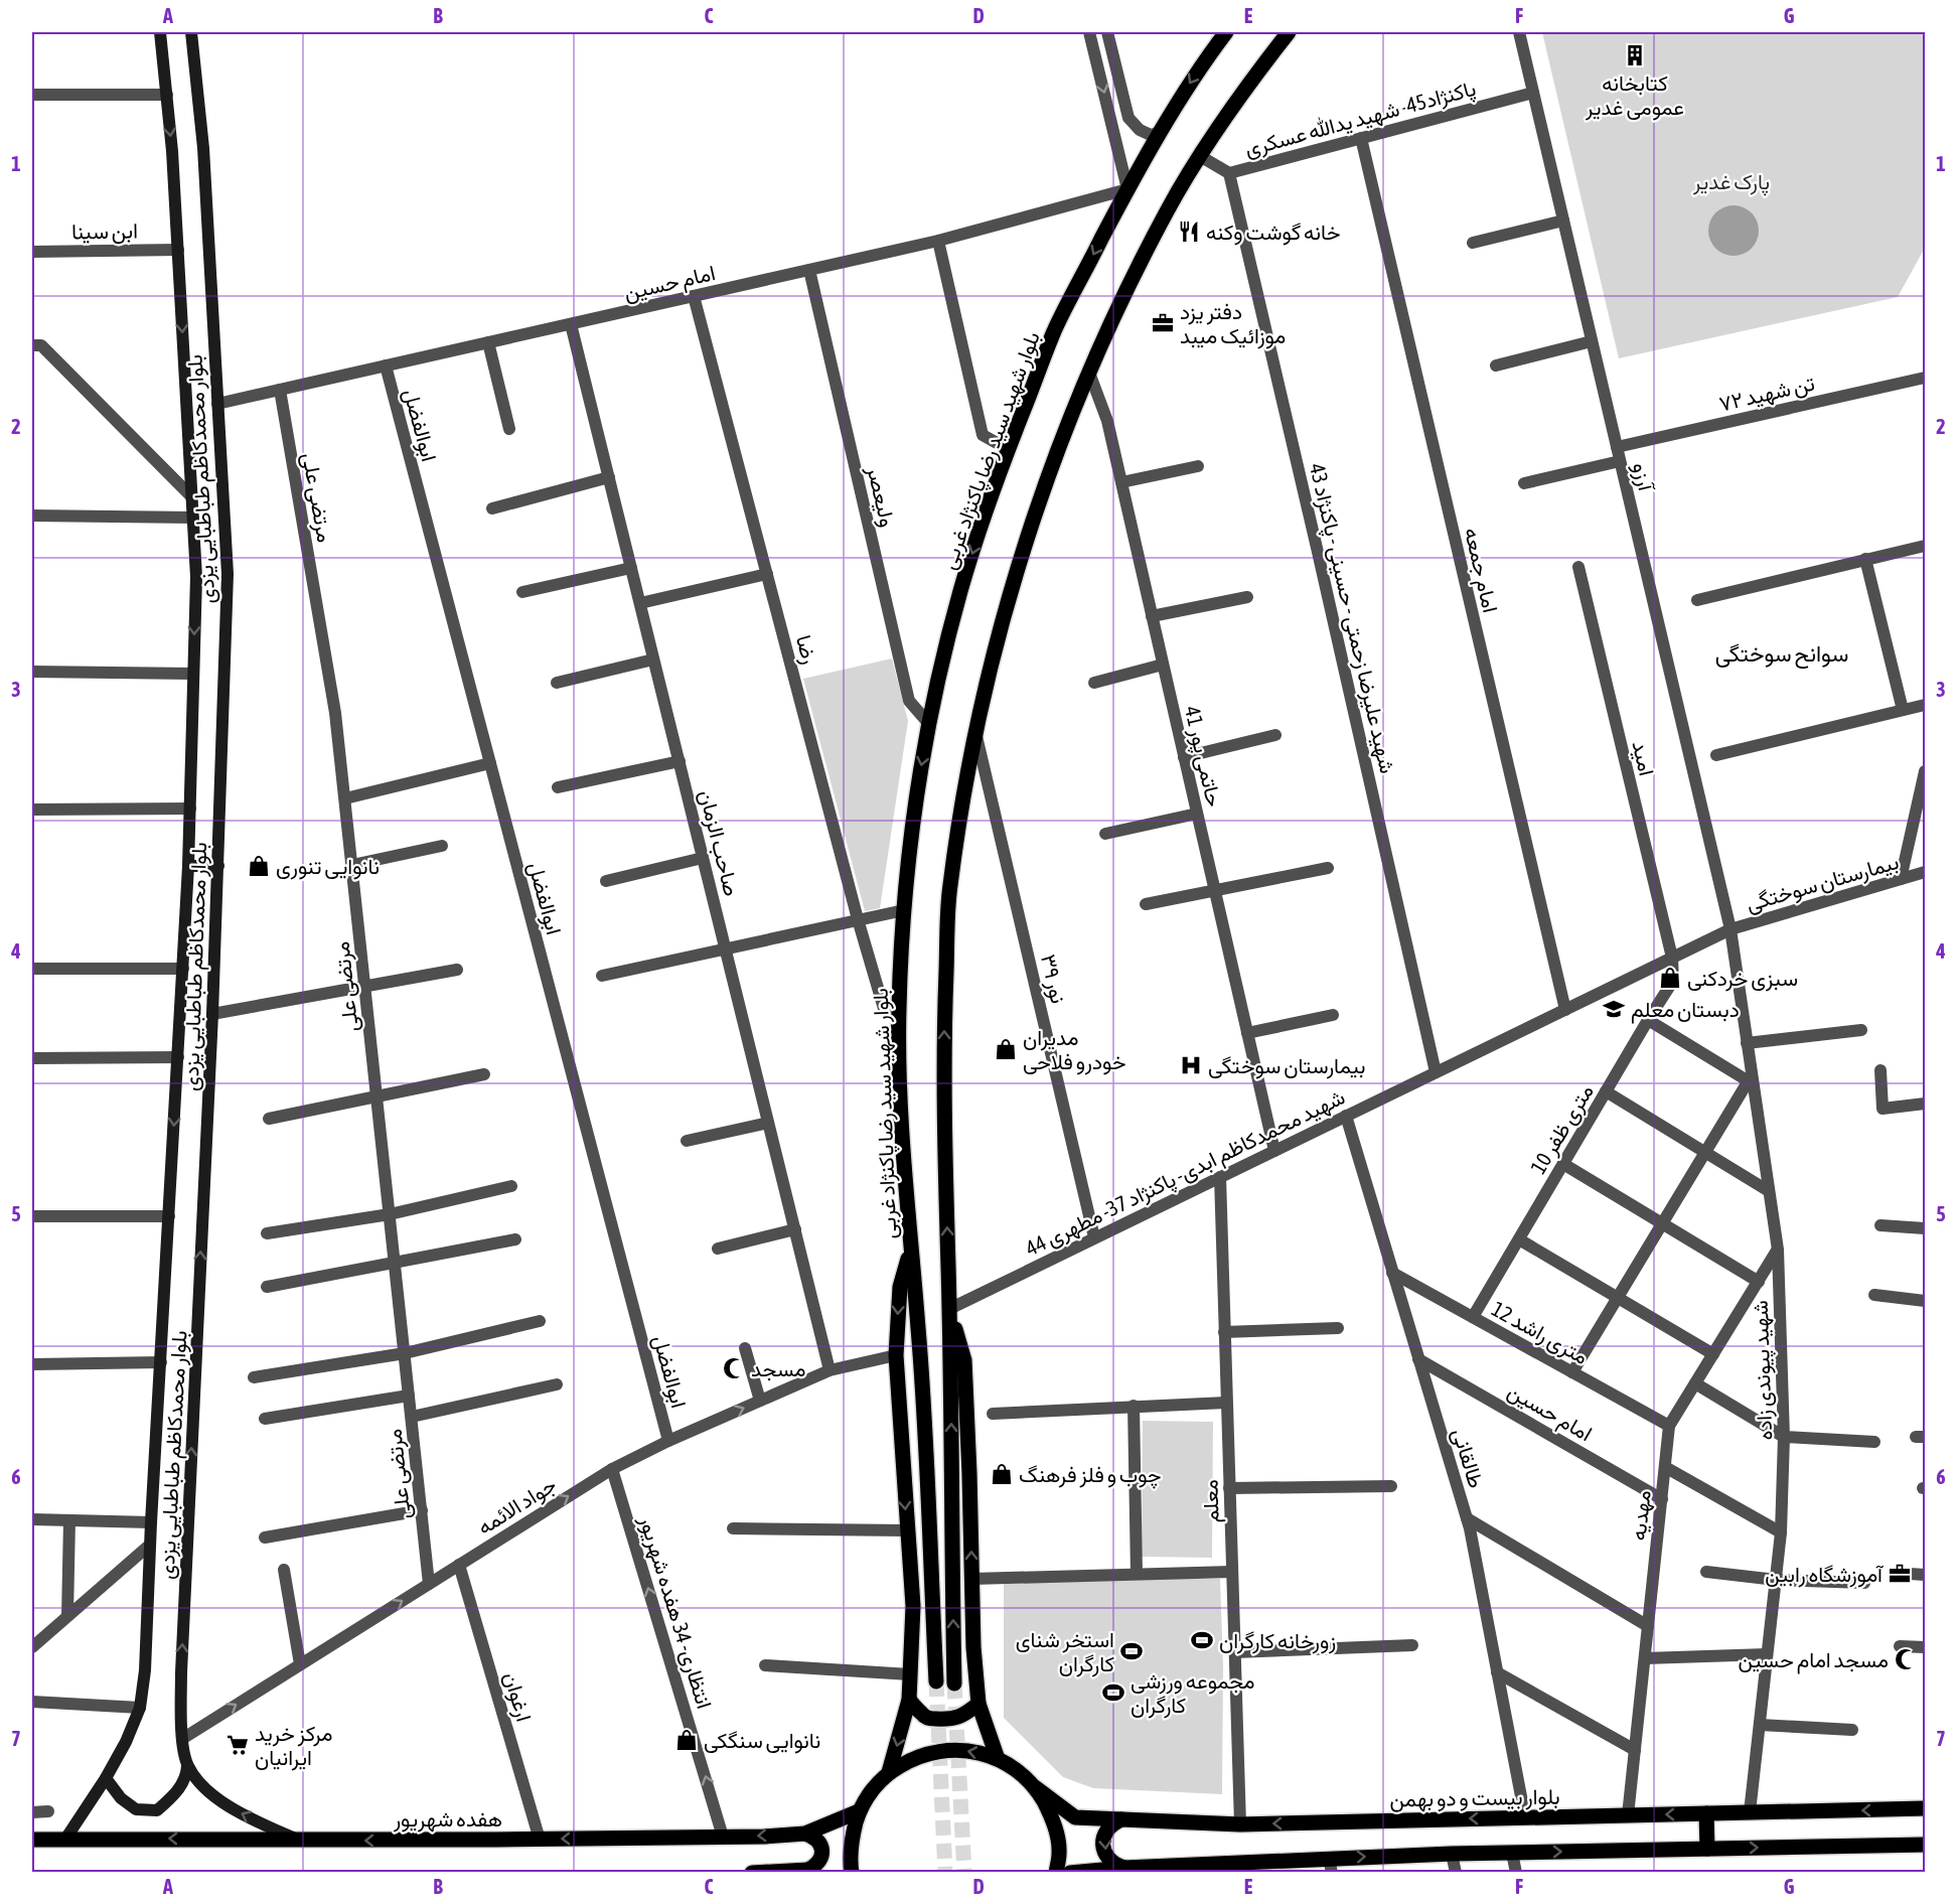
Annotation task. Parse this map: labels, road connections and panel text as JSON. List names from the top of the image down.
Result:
{
  "streets": {
    "main road": [
      "بلوار شهید سید رضا پاکنژاد غربی",
      "بلوار محمدکاظم طباطبایی یزدی",
      "بلوار بیست و دو بهمن",
      "هفده شهریور"
    ],
    "street": [
      "پاکنژاد45- شهید یدالله عسکری",
      "ابن سینا",
      "امام حسین",
      "۷۲ تن شهید",
      "ابوالفضل",
      "آرزو",
      "ولیعصر",
      "مرتضی علی",
      "امام جمعه",
      "شهید علیرضا زحمتی - حسینی - پاکنژاد 43",
      "رضا",
      "حاتمی پور 41",
      "امید",
      "صاحب الزمان",
      "بیمارستان سوختگی",
      "نور ۳۹",
      "10 متری ظفر",
      "شهید محمدکاظم ابدی- پاکنژاد 37- مطهری 44",
      "12 متری راشد",
      "شهید پیوندی زاده",
      "طالقانی",
      "معلم",
      "جواد الائمه",
      "مهدیه",
      "انتظاری- 34 هفده شهریور",
      "ارغوان"
    ]
  },
  "crossings": [
    ["پاکنژاد45- شهید یدالله عسکری", "آرزو"],
    ["پاکنژاد45- شهید یدالله عسکری", "امام جمعه"],
    ["پاکنژاد45- شهید یدالله عسکری", "شهید علیرضا زحمتی - حسینی - پاکنژاد 43"],
    ["ابن سینا", "بلوار محمدکاظم طباطبایی یزدی"],
    ["امام حسین", "ابوالفضل"],
    ["امام حسین", "بلوار شهید سید رضا پاکنژاد غربی"],
    ["امام حسین", "بلوار محمدکاظم طباطبایی یزدی"],
    ["امام حسین", "ولیعصر"],
    ["امام حسین", "مرتضی علی"],
    ["امام حسین", "رضا"],
    ["امام حسین", "صاحب الزمان"],
    ["امام حسین", "طالقانی"],
    ["امام حسین", "مهدیه"],
    ["۷۲ تن شهید", "آرزو"],
    ["ابوالفضل", "جواد الائمه"],
    ["بلوار شهید سید رضا پاکنژاد غربی", "ولیعصر"],
    ["آرزو", "بیمارستان سوختگی"],
    ["آرزو", "شهید محمدکاظم ابدی- پاکنژاد 37- مطهری 44"],
    ["آرزو", "شهید پیوندی زاده"],
    ["بلوار محمدکاظم طباطبایی یزدی", "جواد الائمه"],
    ["بلوار محمدکاظم طباطبایی یزدی", "هفده شهریور"],
    ["مرتضی علی", "جواد الائمه"],
    ["امام جمعه", "شهید محمدکاظم ابدی- پاکنژاد 37- مطهری 44"],
    ["شهید علیرضا زحمتی - حسینی - پاکنژاد 43", "شهید محمدکاظم ابدی- پاکنژاد 37- مطهری 44"],
    ["حاتمی پور 41", "شهید محمدکاظم ابدی- پاکنژاد 37- مطهری 44"],
    ["امید", "10 متری ظفر"],
    ["امید", "شهید محمدکاظم ابدی- پاکنژاد 37- مطهری 44"],
    ["صاحب الزمان", "جواد الائمه"],
    ["بیمارستان سوختگی", "شهید محمدکاظم ابدی- پاکنژاد 37- مطهری 44"],
    ["بیمارستان سوختگی", "شهید پیوندی زاده"],
    ["نور ۳۹", "شهید محمدکاظم ابدی- پاکنژاد 37- مطهری 44"],
    ["10 متری ظفر", "شهید محمدکاظم ابدی- پاکنژاد 37- مطهری 44"],
    ["10 متری ظفر", "12 متری راشد"],
    ["شهید محمدکاظم ابدی- پاکنژاد 37- مطهری 44", "شهید پیوندی زاده"],
    ["شهید محمدکاظم ابدی- پاکنژاد 37- مطهری 44", "طالقانی"],
    ["شهید محمدکاظم ابدی- پاکنژاد 37- مطهری 44", "معلم"],
    ["12 متری راشد", "طالقانی"],
    ["12 متری راشد", "مهدیه"],
    ["شهید پیوندی زاده", "مهدیه"],
    ["شهید پیوندی زاده", "بلوار بیست و دو بهمن"],
    ["طالقانی", "بلوار بیست و دو بهمن"],
    ["معلم", "بلوار بیست و دو بهمن"],
    ["جواد الائمه", "انتظاری- 34 هفده شهریور"],
    ["جواد الائمه", "ارغوان"],
    ["مهدیه", "بلوار بیست و دو بهمن"],
    ["انتظاری- 34 هفده شهریور", "هفده شهریور"],
    ["ارغوان", "هفده شهریور"]
  ],
  "one_way": ["جواد الائمه", "انتظاری- 34 هفده شهریور", "هفده شهریور"],
  "districts": ["سوانح سوختگی"],
  "parks": ["پارک غدیر"],
  "places": {
    "building": ["کتابخانه عمومی غدیر"],
    "restaurant": ["خانه گوشت وکنه"],
    "office": ["دفتر یزد موزائیک میبد", "آموزشگاه رابین"],
    "shop": [
      "نانوایی تنوری",
      "سبزی خردکنی",
      "مدیران خودرو فلاحی",
      "چوب و فلز فرهنگ",
      "نانوایی سنگکی"
    ],
    "school or university": ["دبستان معلم"],
    "hospital": ["بیمارستان سوختگی"],
    "mosque": ["مسجد", "مسجد امام حسین"],
    "sports": ["زورخانه کارگران", "استخر شنای کارگران", "مجموعه ورزشی کارگران"],
    "supermarket": ["مرکز خرید ایرانیان"]
  },
  "grid": {
    "columns": [
      "A",
      "B",
      "C",
      "D",
      "E",
      "F",
      "G"
    ],
    "rows": [
      "1",
      "2",
      "3",
      "4",
      "5",
      "6",
      "7"
    ]
  }
}
